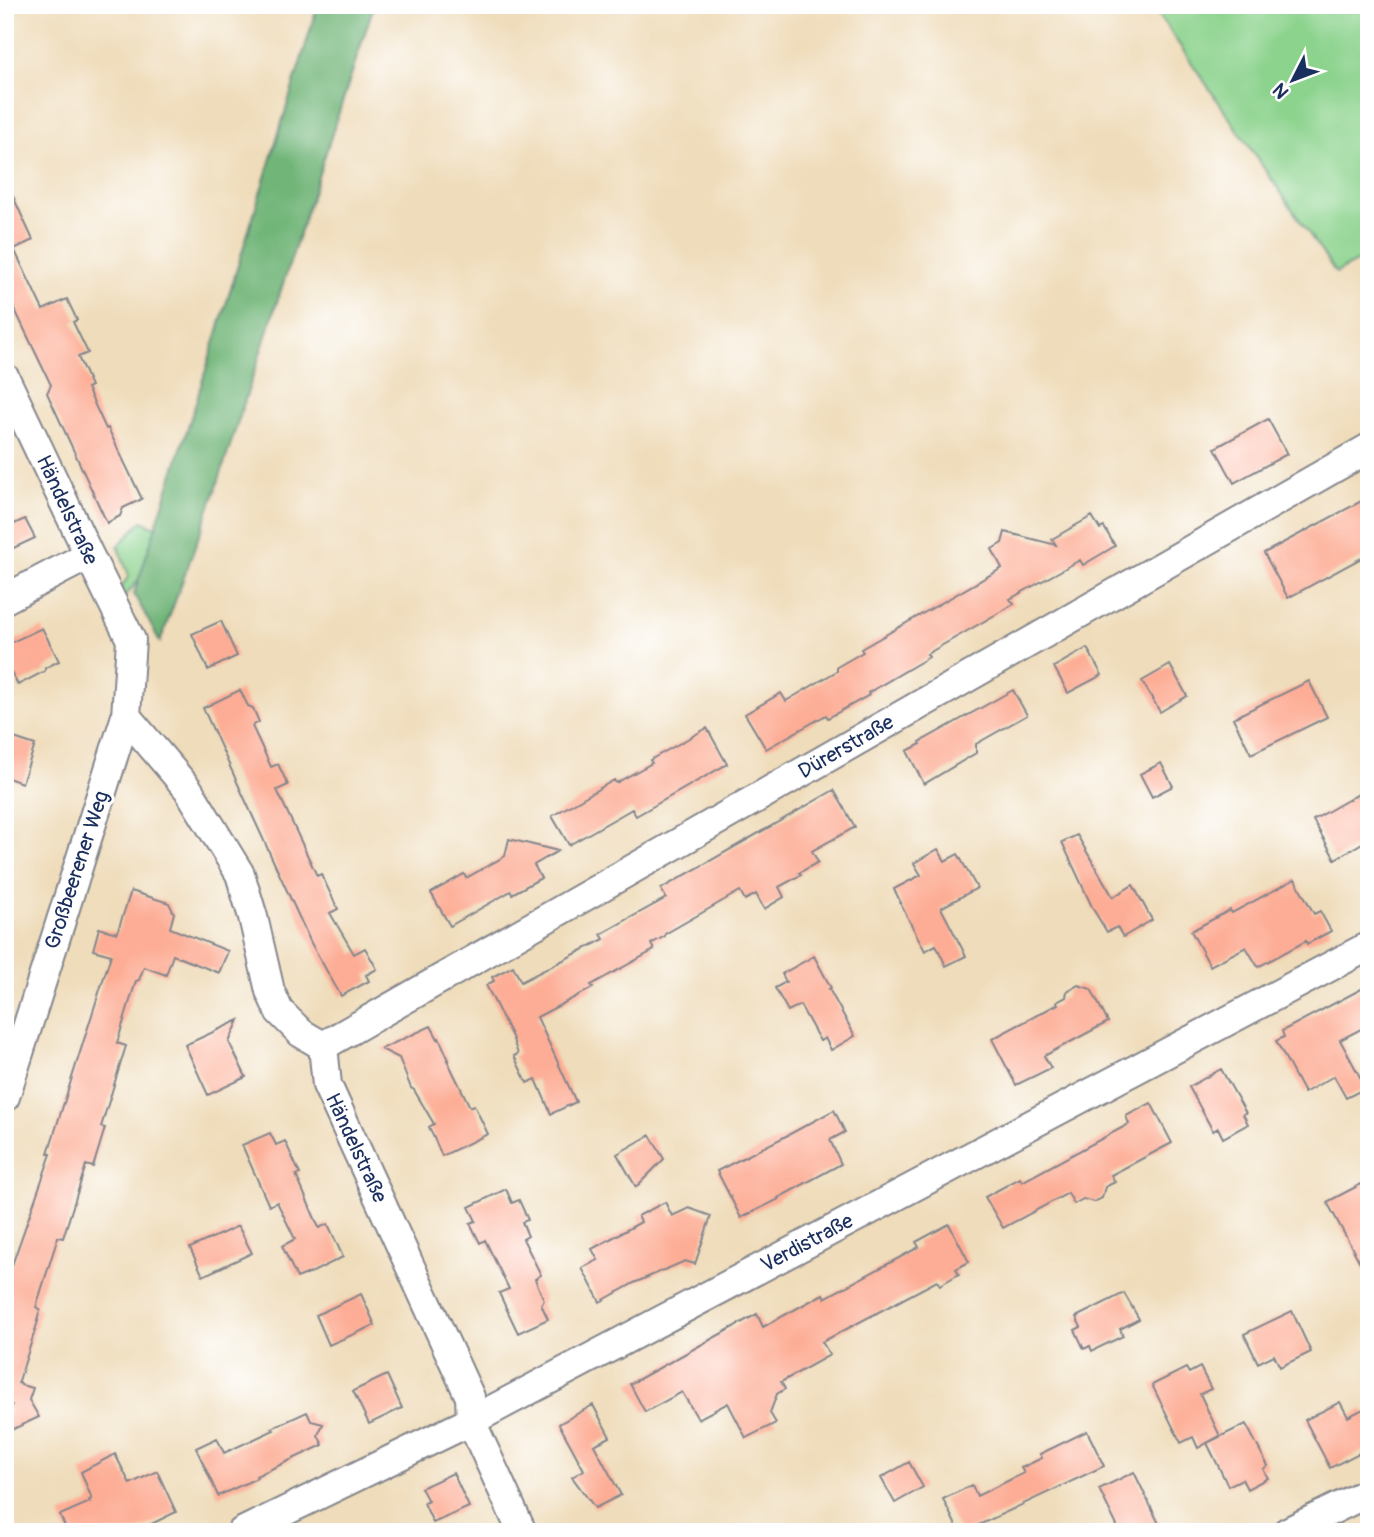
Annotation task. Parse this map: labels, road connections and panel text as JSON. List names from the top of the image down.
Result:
{
  "streets": {
    "street": [
      "Händelstraße",
      "Dürerstraße",
      "Großbeerener Weg",
      "Verdistraße"
    ]
  },
  "crossings": [
    ["Händelstraße", "Dürerstraße"],
    ["Händelstraße", "Großbeerener Weg"],
    ["Händelstraße", "Verdistraße"]
  ],
  "north": "bottom left"
}
